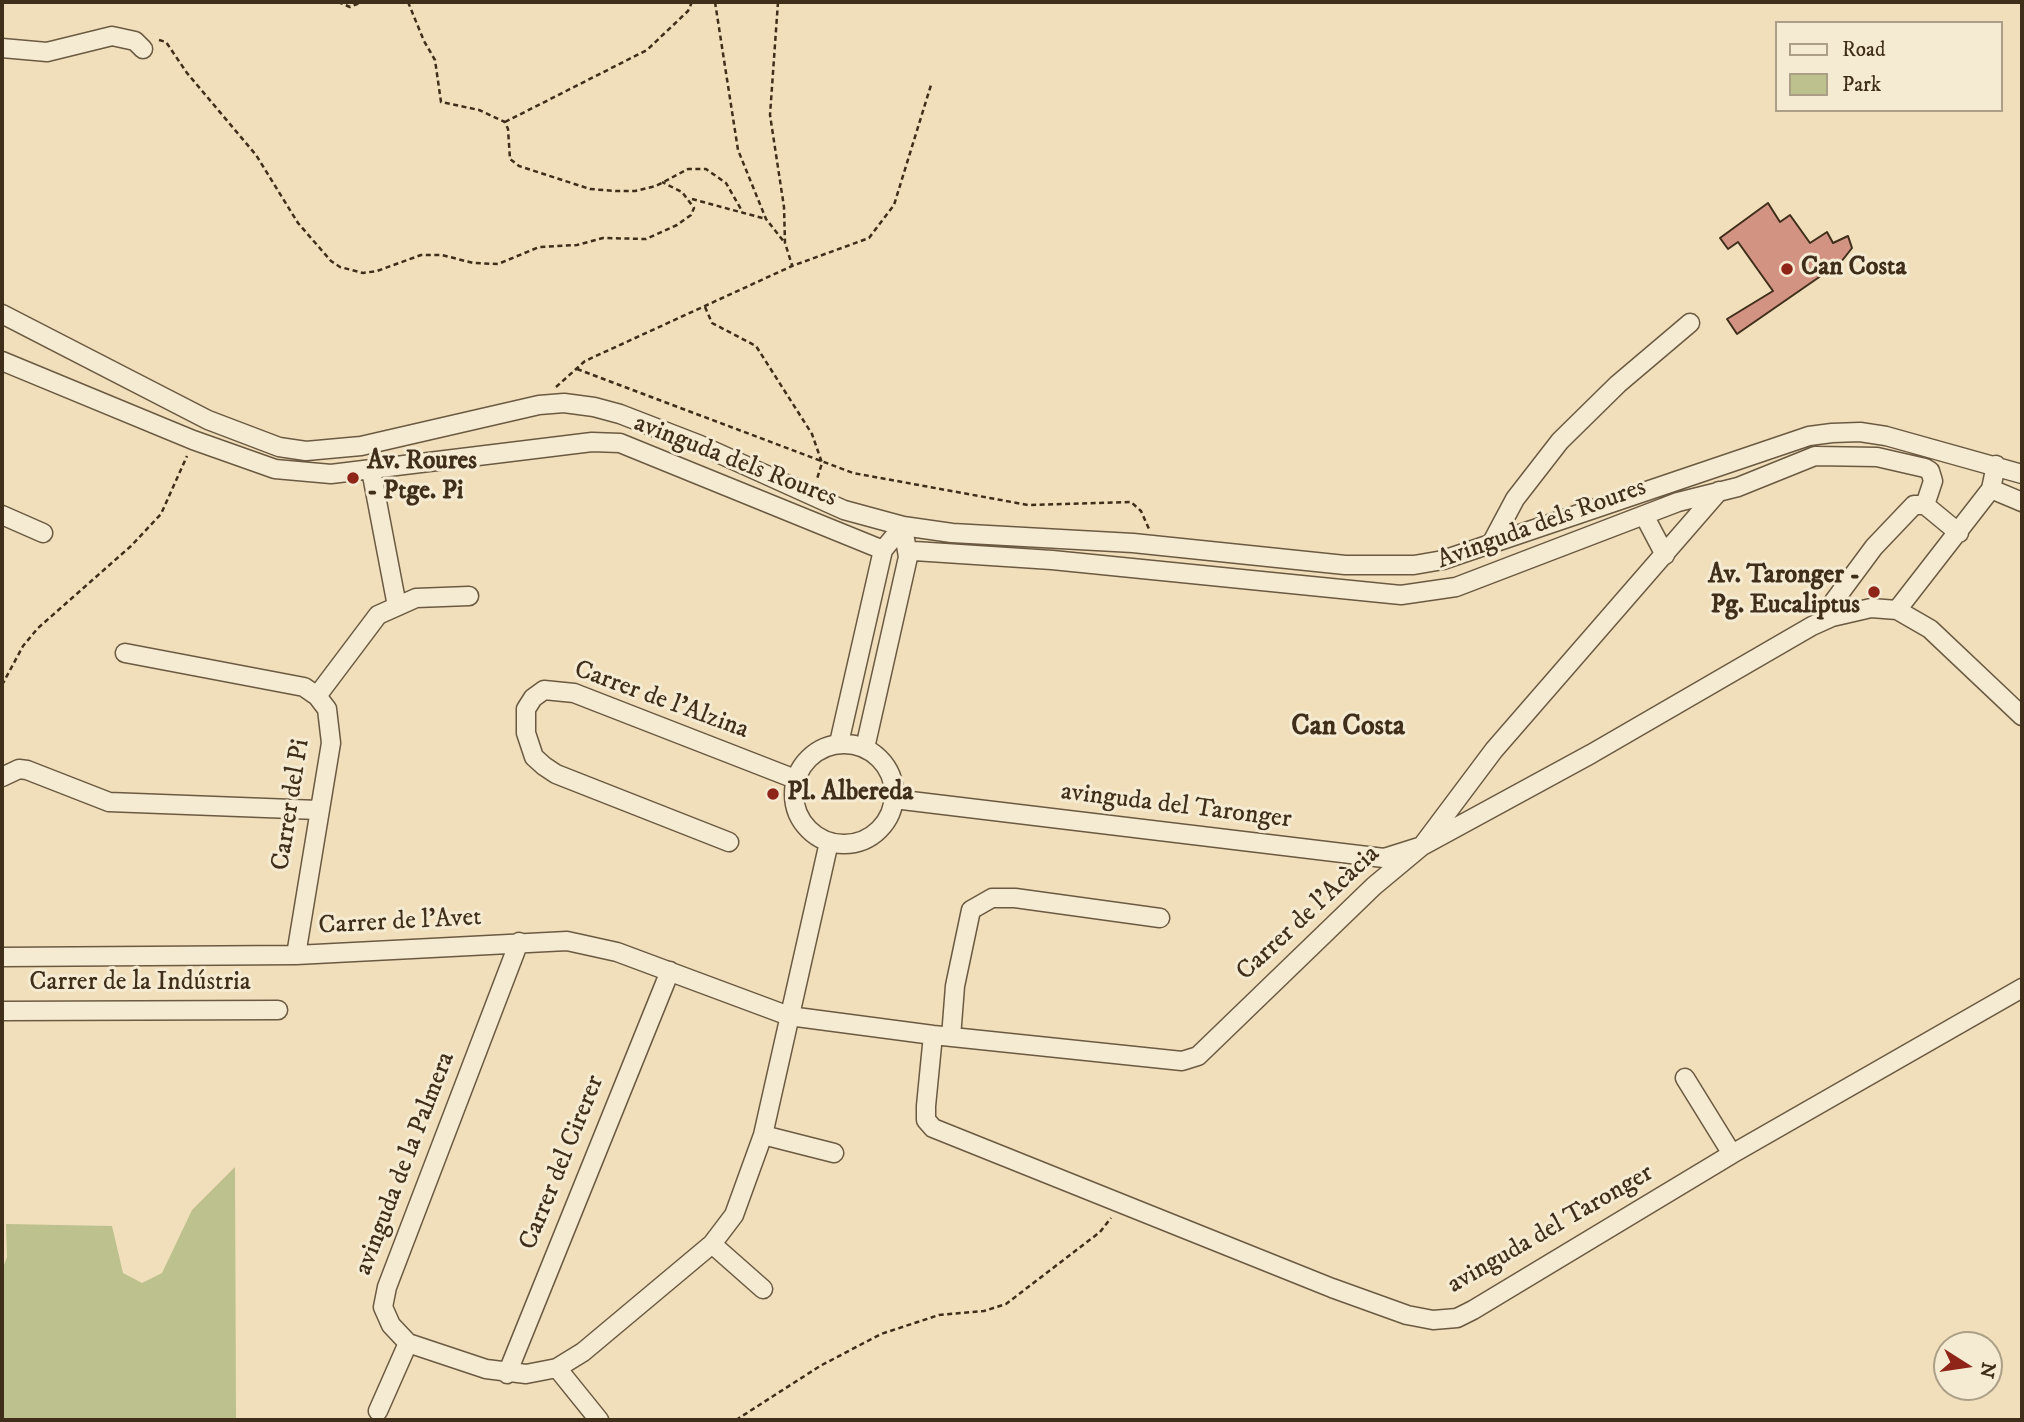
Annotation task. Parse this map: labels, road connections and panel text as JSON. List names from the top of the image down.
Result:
{
  "streets": {
    "street": [
      "avinguda dels Roures",
      "Avinguda dels Roures",
      "Carrer de l'Alzina",
      "Carrer del Pi",
      "avinguda del Taronger",
      "Carrer de l'Acàcia",
      "Carrer de l'Avet",
      "Carrer de la Indústria",
      "Carrer del Cirerer",
      "avinguda de la Palmera"
    ]
  },
  "crossings": [
    ["avinguda dels Roures", "Avinguda dels Roures"],
    ["Avinguda dels Roures", "Carrer de l'Acàcia"],
    ["Carrer de l'Alzina", "avinguda del Taronger"],
    ["Carrer del Pi", "Carrer de l'Avet"],
    ["avinguda del Taronger", "Carrer de l'Acàcia"],
    ["Carrer de l'Acàcia", "Carrer de l'Avet"],
    ["Carrer de l'Avet", "Carrer del Cirerer"],
    ["Carrer de l'Avet", "avinguda de la Palmera"]
  ],
  "districts": ["Can Costa"],
  "places": [
    "Can Costa",
    "Av. Roures - Ptge. Pi",
    "Av. Taronger - Pg. Eucaliptus",
    "Pl. Albereda"
  ],
  "legend": ["Road", "Park"],
  "north": "right"
}
